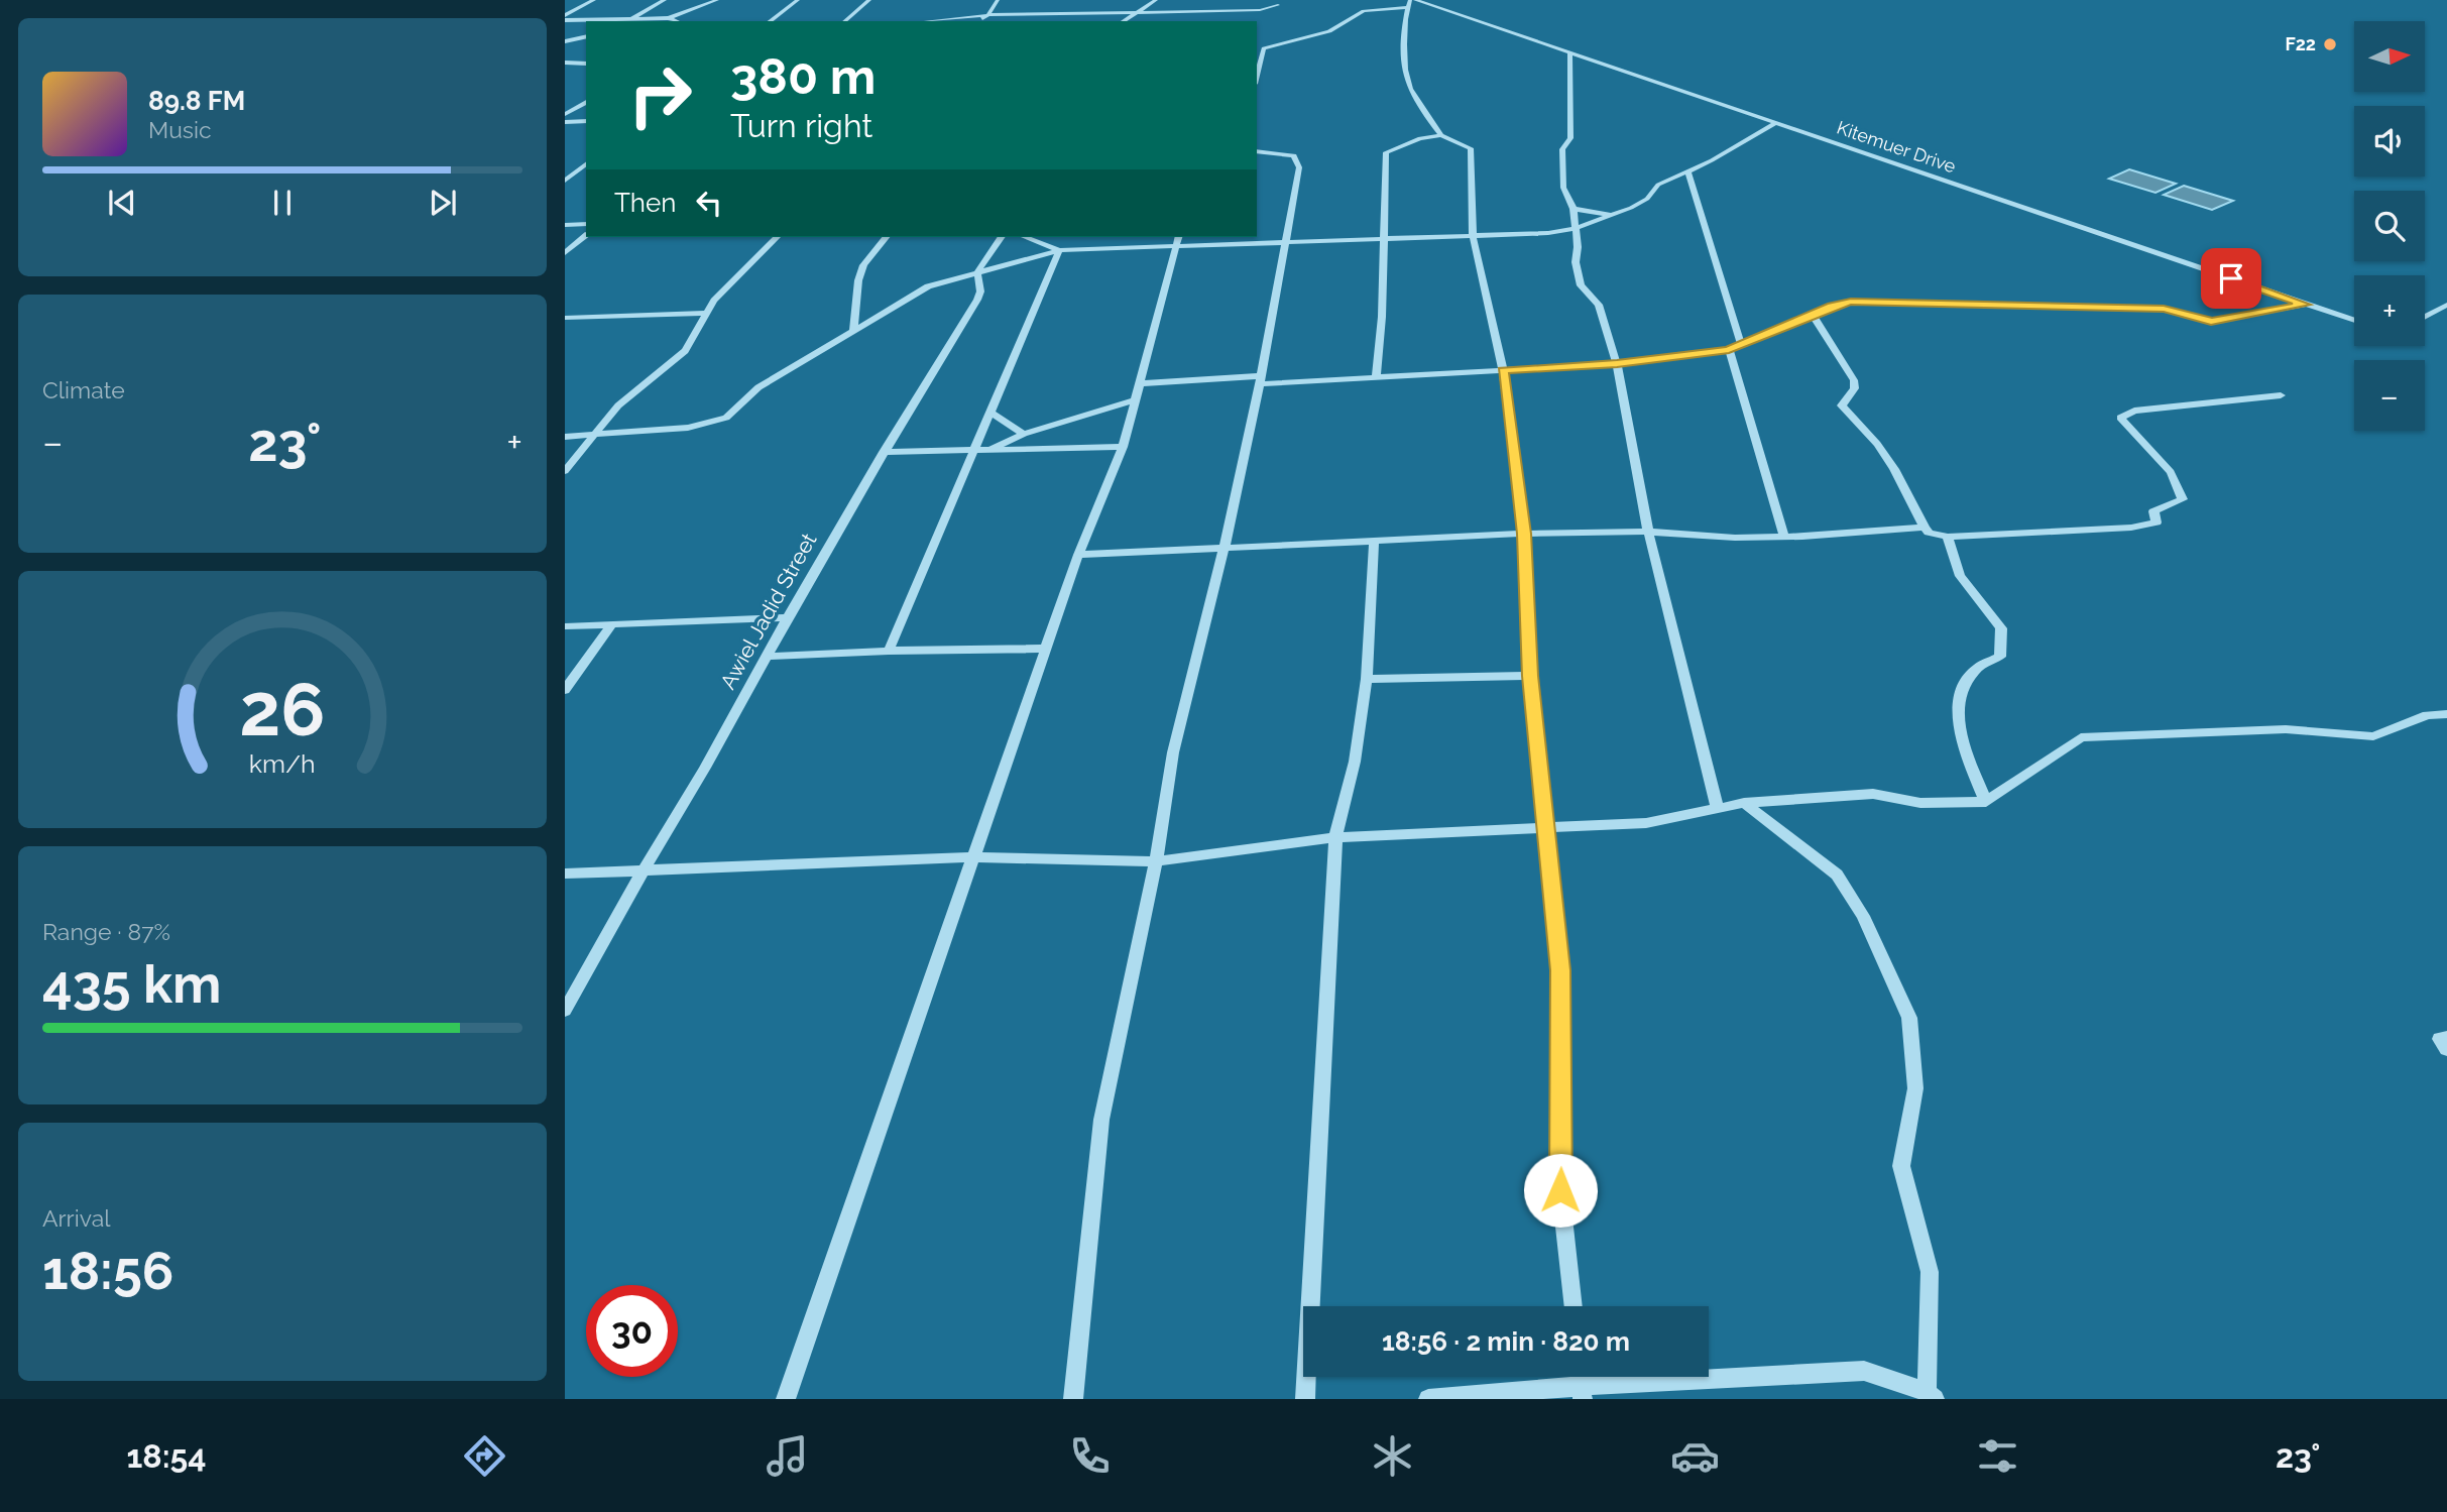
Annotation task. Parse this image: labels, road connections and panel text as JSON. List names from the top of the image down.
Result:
{
  "streets": {
    "street": ["Kitemuer Drive", "Awiel Jadid Street"]
  },
  "places": ["F22"],
  "north": "right",
  "page": {
    "map_buttons": ["+", "−"],
    "turn": ["380 m", "Turn right"],
    "song": ["89.8 FM", "Music"],
    "then": "Then",
    "tile": [
      "Climate",
      ["Range · 87%", "435 km"],
      ["Arrival", "18:56"]
    ],
    "heat": ["−", "23°", "+"],
    "limit": "30",
    "trip": "18:56 · 2 min · 820 m",
    "tabs": ["18:54", "23°"],
    "gauge": ["26", "km/h"]
  }
}
